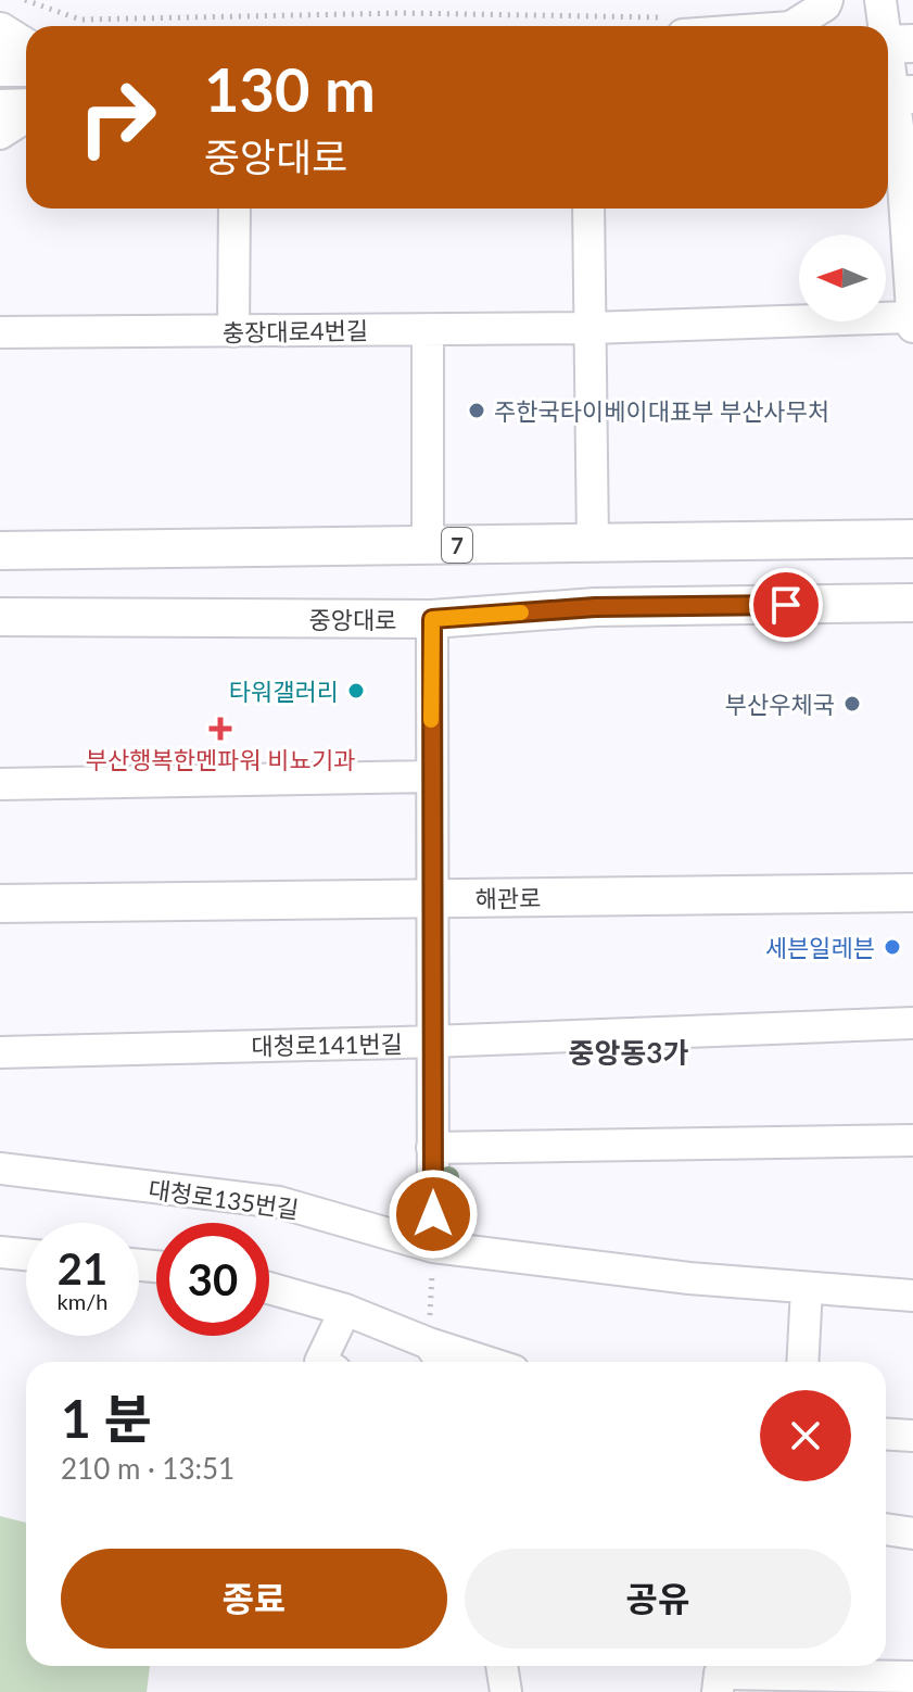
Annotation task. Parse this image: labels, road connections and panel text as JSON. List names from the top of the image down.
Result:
{
  "streets": {
    "main road": ["7", "중앙대로", "해관로"],
    "street": ["충장대로4번길", "대청로141번길", "대청로135번길"]
  },
  "districts": ["중앙동3가"],
  "places": {
    "other": [
      "주한국타이베이대표부 부산사무처",
      "타워갤러리",
      "부산우체국",
      "세븐일레븐"
    ],
    "health": ["부산행복한멘파워 비뇨기과"]
  },
  "north": "left",
  "page": {
    "turn": ["130 m", "중앙대로"],
    "speed": "21 km/h",
    "limit": "30",
    "heading": ["1 분", "210 m · 13:51"],
    "buttons": ["종료", "공유"]
  }
}
